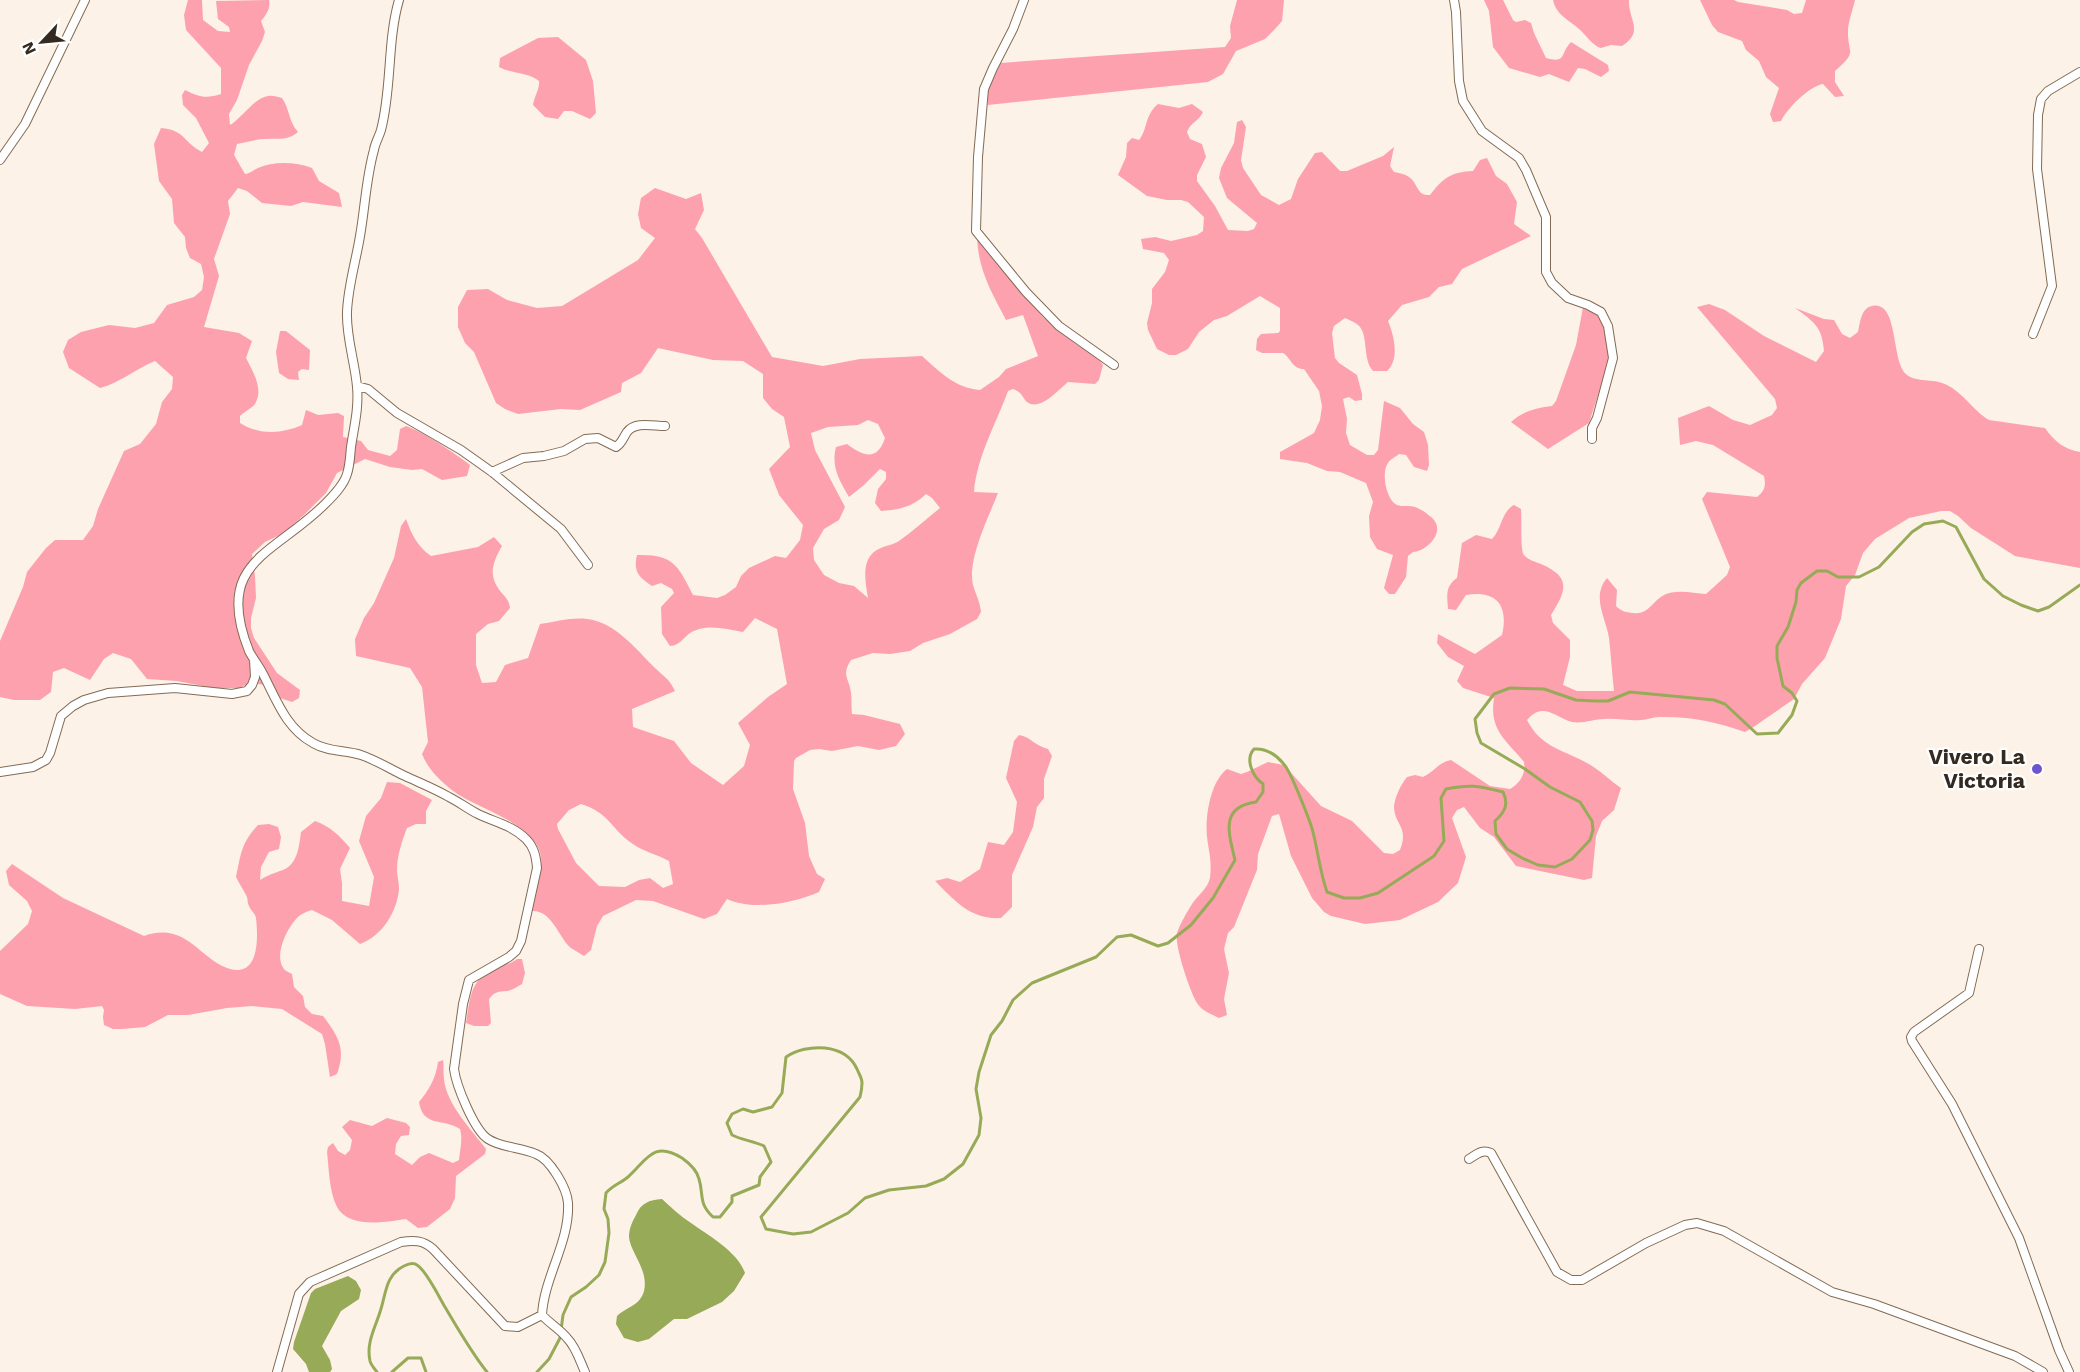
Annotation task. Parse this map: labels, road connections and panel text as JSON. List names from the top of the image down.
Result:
{
  "places": ["Vivero La Victoria"],
  "north": "bottom left"
}
